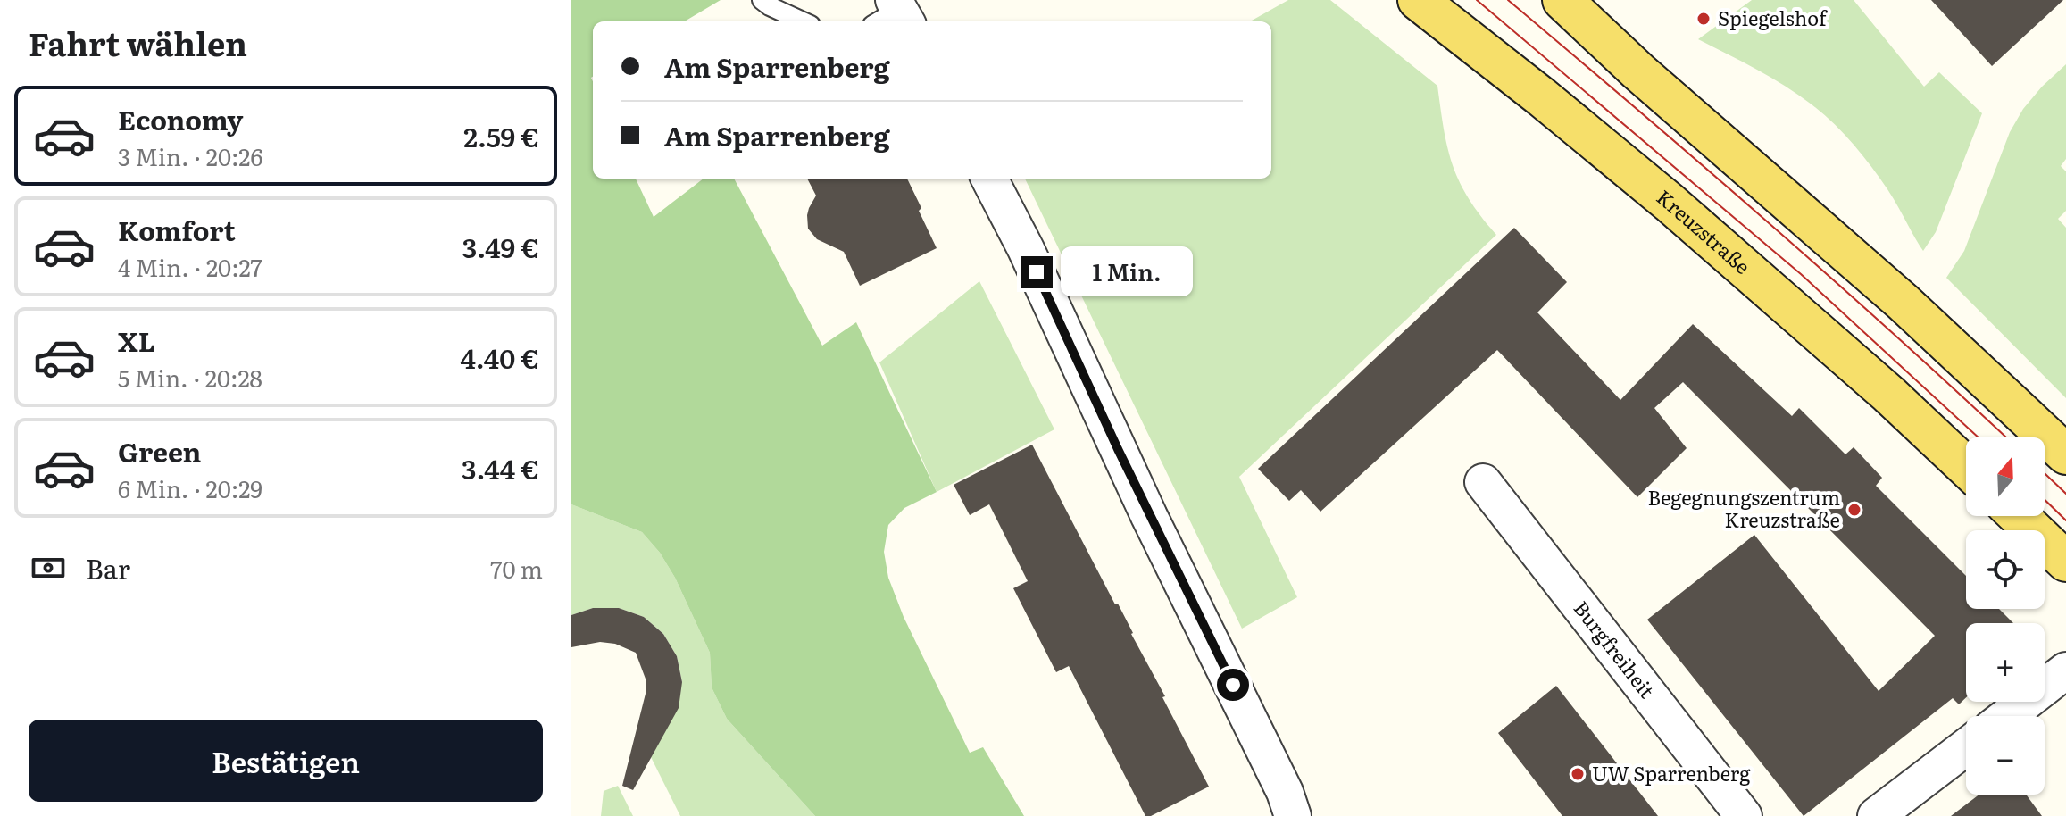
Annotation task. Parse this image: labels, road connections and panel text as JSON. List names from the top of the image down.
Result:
{
  "streets": {
    "main road": ["Kreuzstraße"],
    "street": ["Burgfreiheit"]
  },
  "places": ["Spiegelshof", "Begegnungszentrum Kreuzstraße", "UW Sparrenberg"],
  "north": "top",
  "page": {
    "heading": "Fahrt wählen",
    "banner": ["Am Sparrenberg", "Am Sparrenberg"],
    "list": [
      {
        "name": "Economy",
        "note": "3 Min. · 20:26",
        "value": "2.59 €"
      },
      {
        "name": "Komfort",
        "note": "4 Min. · 20:27",
        "value": "3.49 €"
      },
      {
        "name": "XL",
        "note": "5 Min. · 20:28",
        "value": "4.40 €"
      },
      {
        "name": "Green",
        "note": "6 Min. · 20:29",
        "value": "3.44 €"
      }
    ],
    "bubble": "1 Min.",
    "map_buttons": ["+", "−"],
    "pay": ["Bar", "70 m"],
    "buttons": "Bestätigen"
  }
}
